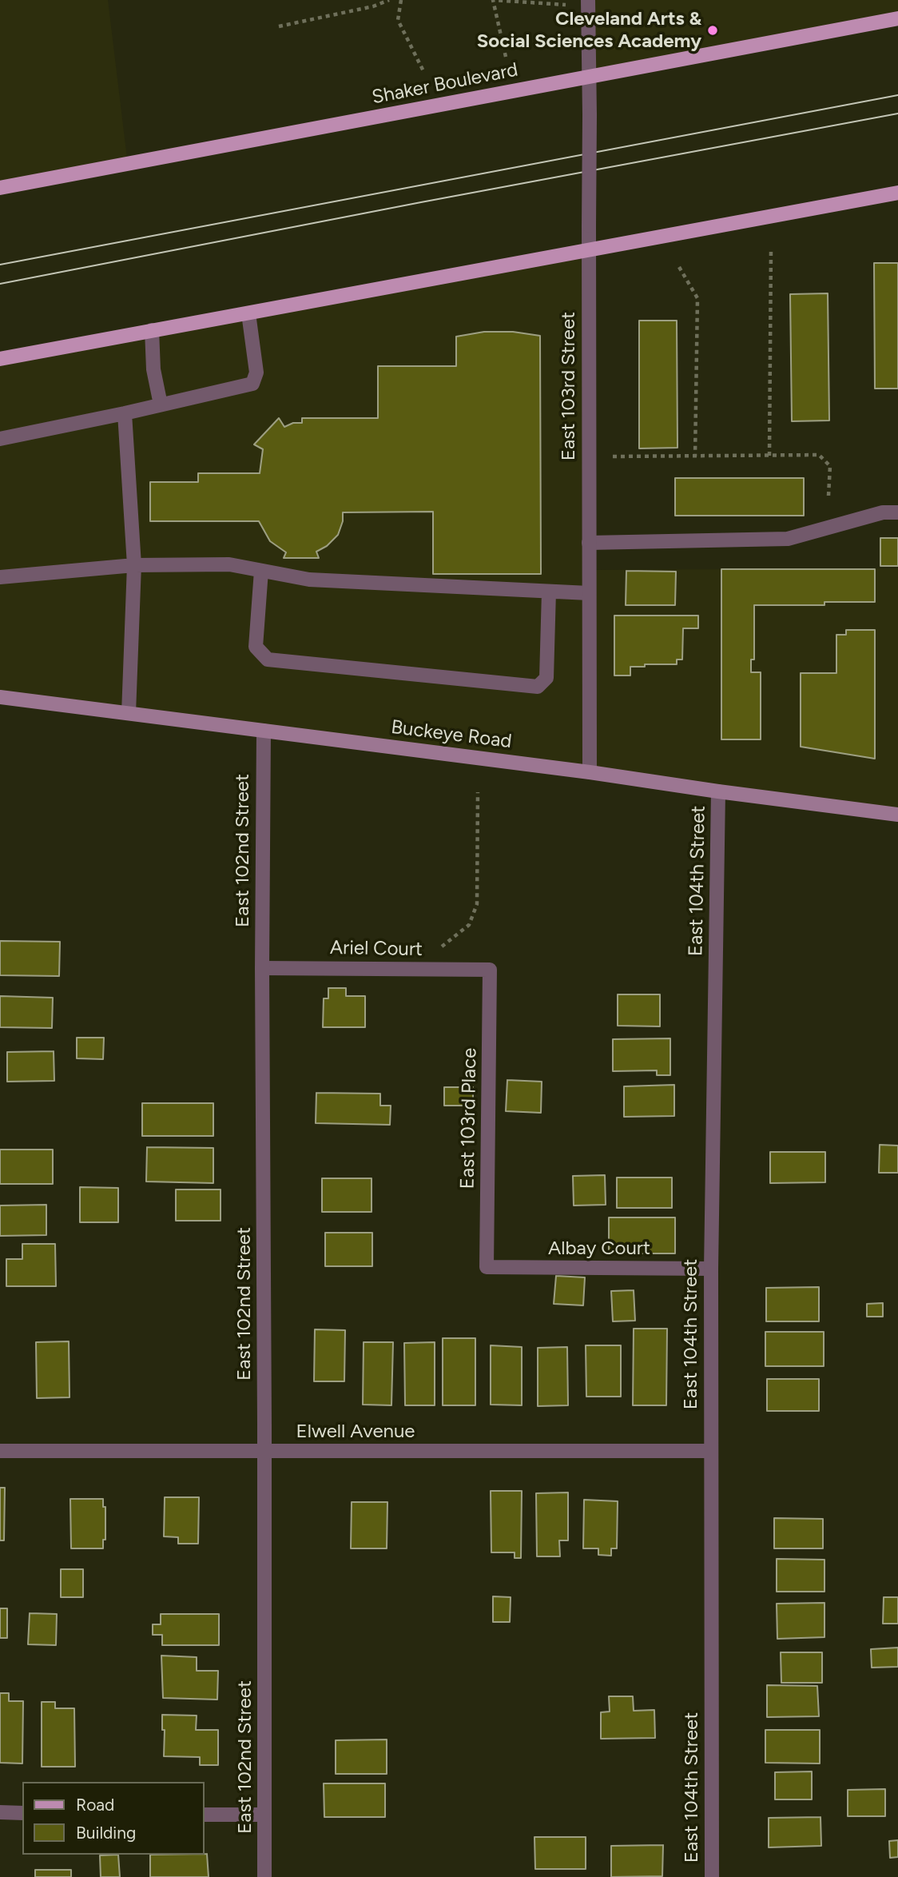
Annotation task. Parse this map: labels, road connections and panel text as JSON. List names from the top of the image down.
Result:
{
  "streets": {
    "main road": ["Shaker Boulevard"],
    "street": [
      "East 103rd Street",
      "Buckeye Road",
      "East 102nd Street",
      "East 104th Street",
      "Ariel Court",
      "East 103rd Place",
      "Albay Court",
      "Elwell Avenue"
    ]
  },
  "crossings": [
    ["Shaker Boulevard", "East 103rd Street"],
    ["East 103rd Street", "Buckeye Road"],
    ["Buckeye Road", "East 102nd Street"],
    ["Buckeye Road", "East 104th Street"],
    ["East 102nd Street", "Ariel Court"],
    ["East 102nd Street", "Elwell Avenue"],
    ["East 104th Street", "Albay Court"],
    ["East 104th Street", "Elwell Avenue"],
    ["Ariel Court", "East 103rd Place"],
    ["East 103rd Place", "Albay Court"]
  ],
  "places": ["Cleveland Arts & Social Sciences Academy"],
  "legend": ["Road", "Building"]
}
